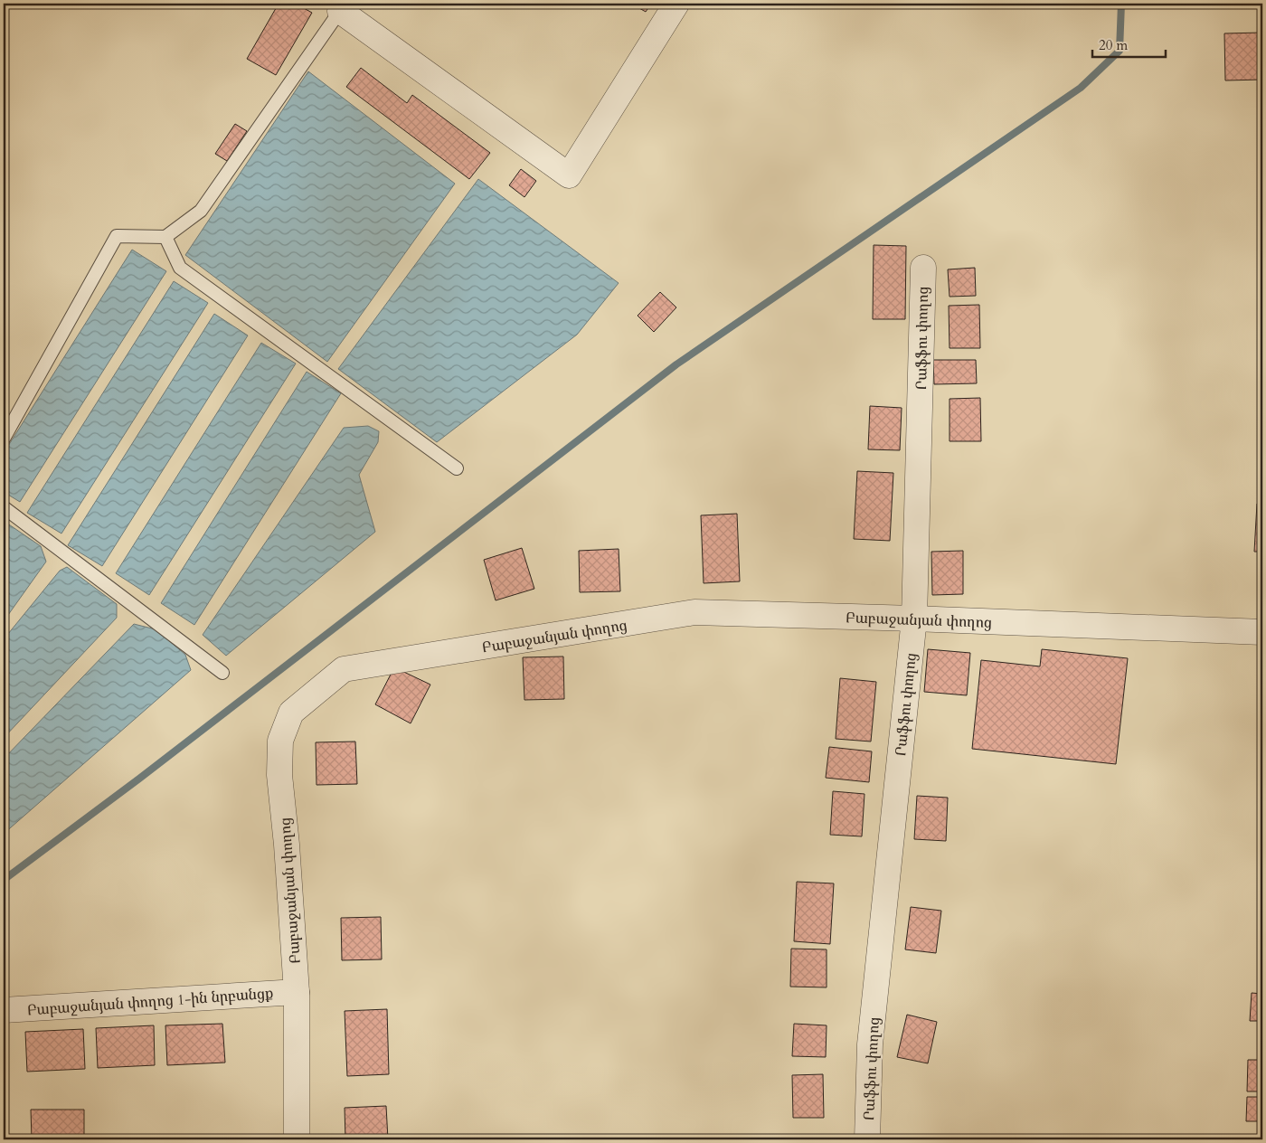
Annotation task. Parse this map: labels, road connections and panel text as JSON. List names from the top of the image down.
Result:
{
  "streets": {
    "street": ["Րաֆֆու փողոց", "Բաբաջանյան փողոց", "Բաբաջանյան փողոց 1-ին նրբանցք"]
  },
  "crossings": [
    ["Րաֆֆու փողոց", "Բաբաջանյան փողոց"],
    ["Բաբաջանյան փողոց", "Բաբաջանյան փողոց 1-ին նրբանցք"]
  ],
  "scale_bar": "20 m"
}
